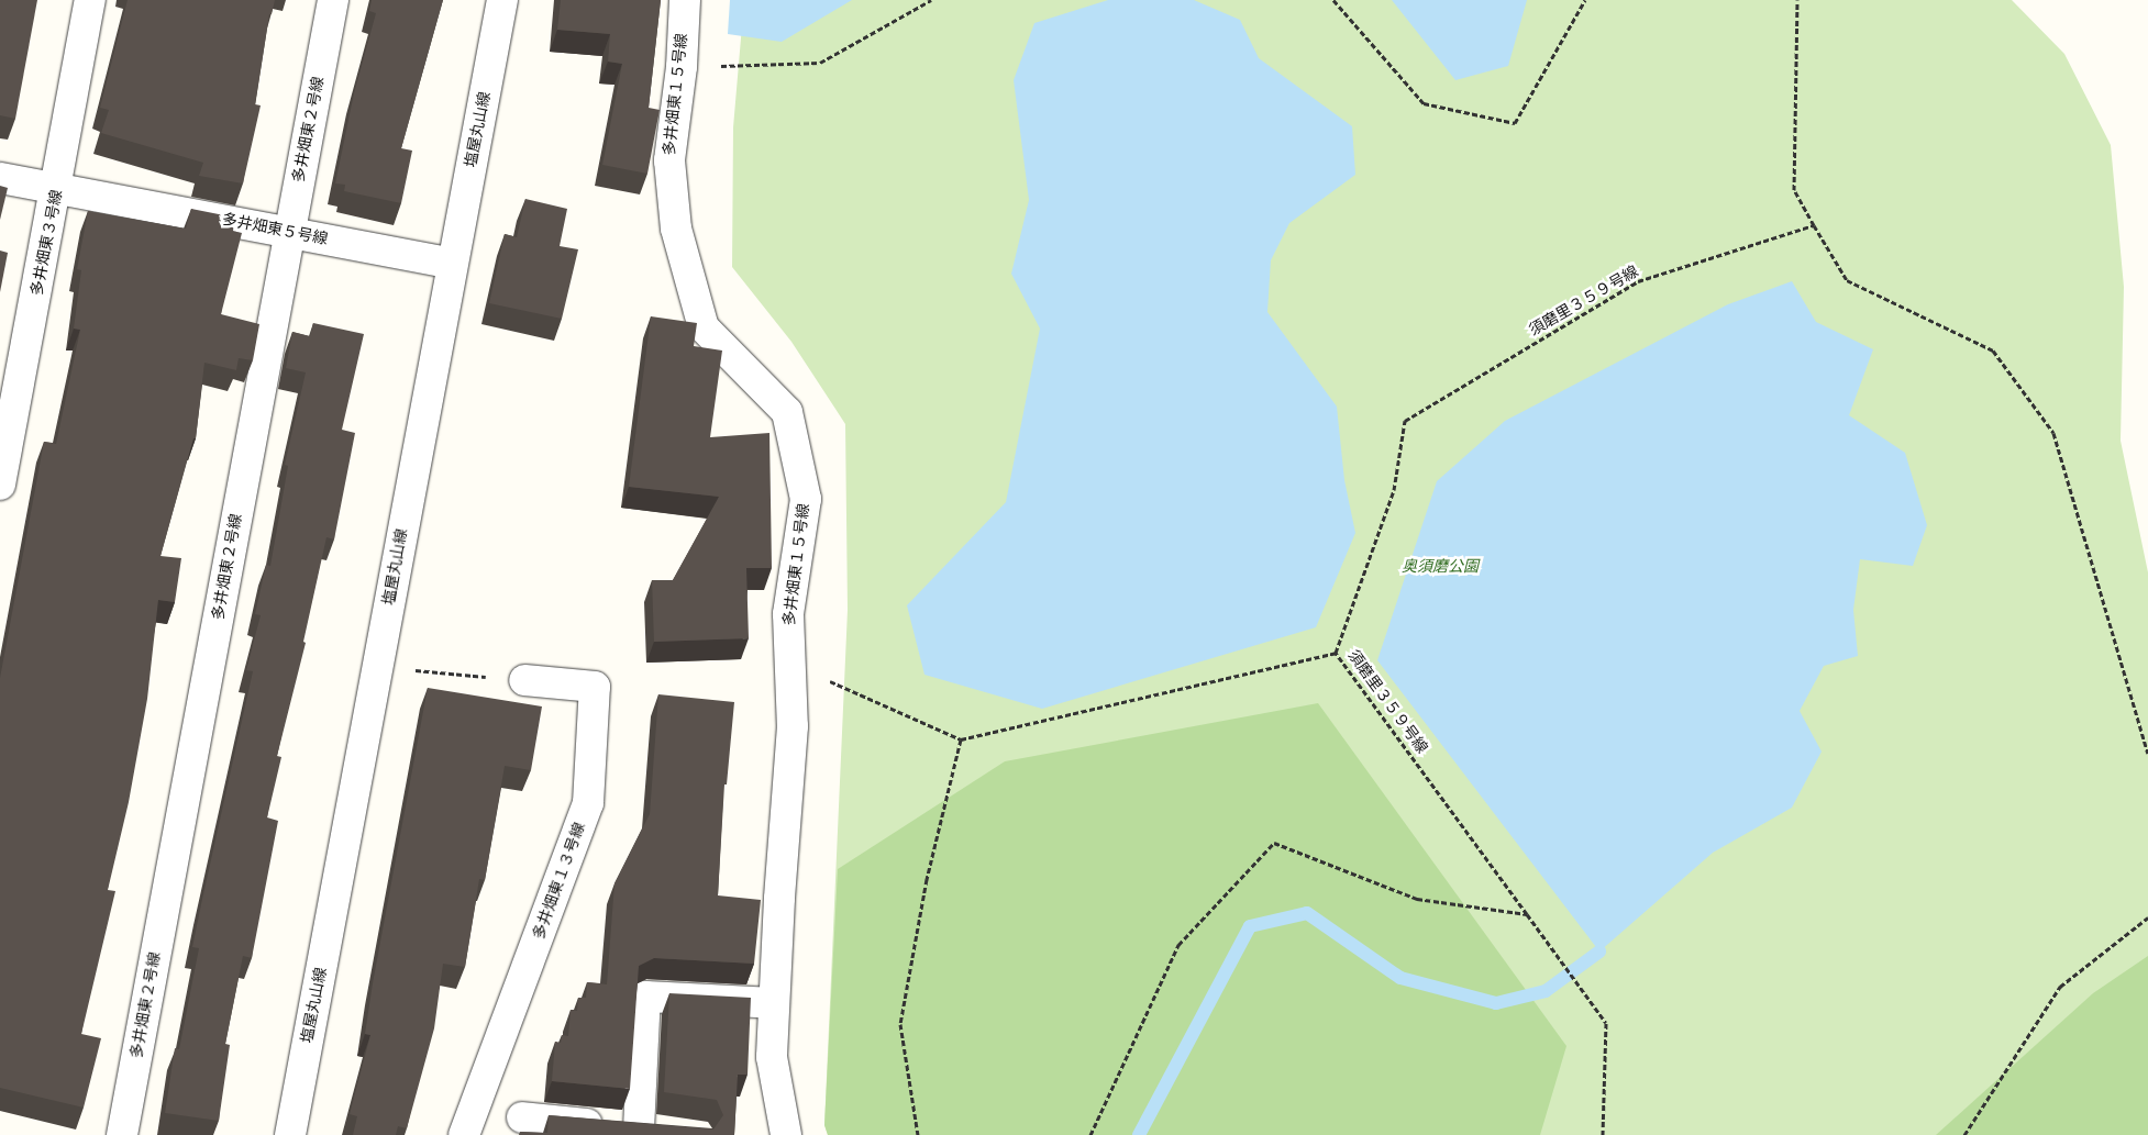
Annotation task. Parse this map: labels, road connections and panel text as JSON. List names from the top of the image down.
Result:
{
  "streets": {
    "street": [
      "多井畑東１５号線",
      "多井畑東２号線",
      "塩屋丸山線",
      "多井畑東５号線",
      "多井畑東３号線",
      "多井畑東１３号線"
    ],
    "path": ["須磨里３５９号線"]
  },
  "crossings": [
    ["多井畑東２号線", "多井畑東５号線"],
    ["塩屋丸山線", "多井畑東５号線"],
    ["多井畑東５号線", "多井畑東３号線"]
  ],
  "parks": ["奥須磨公園"]
}
